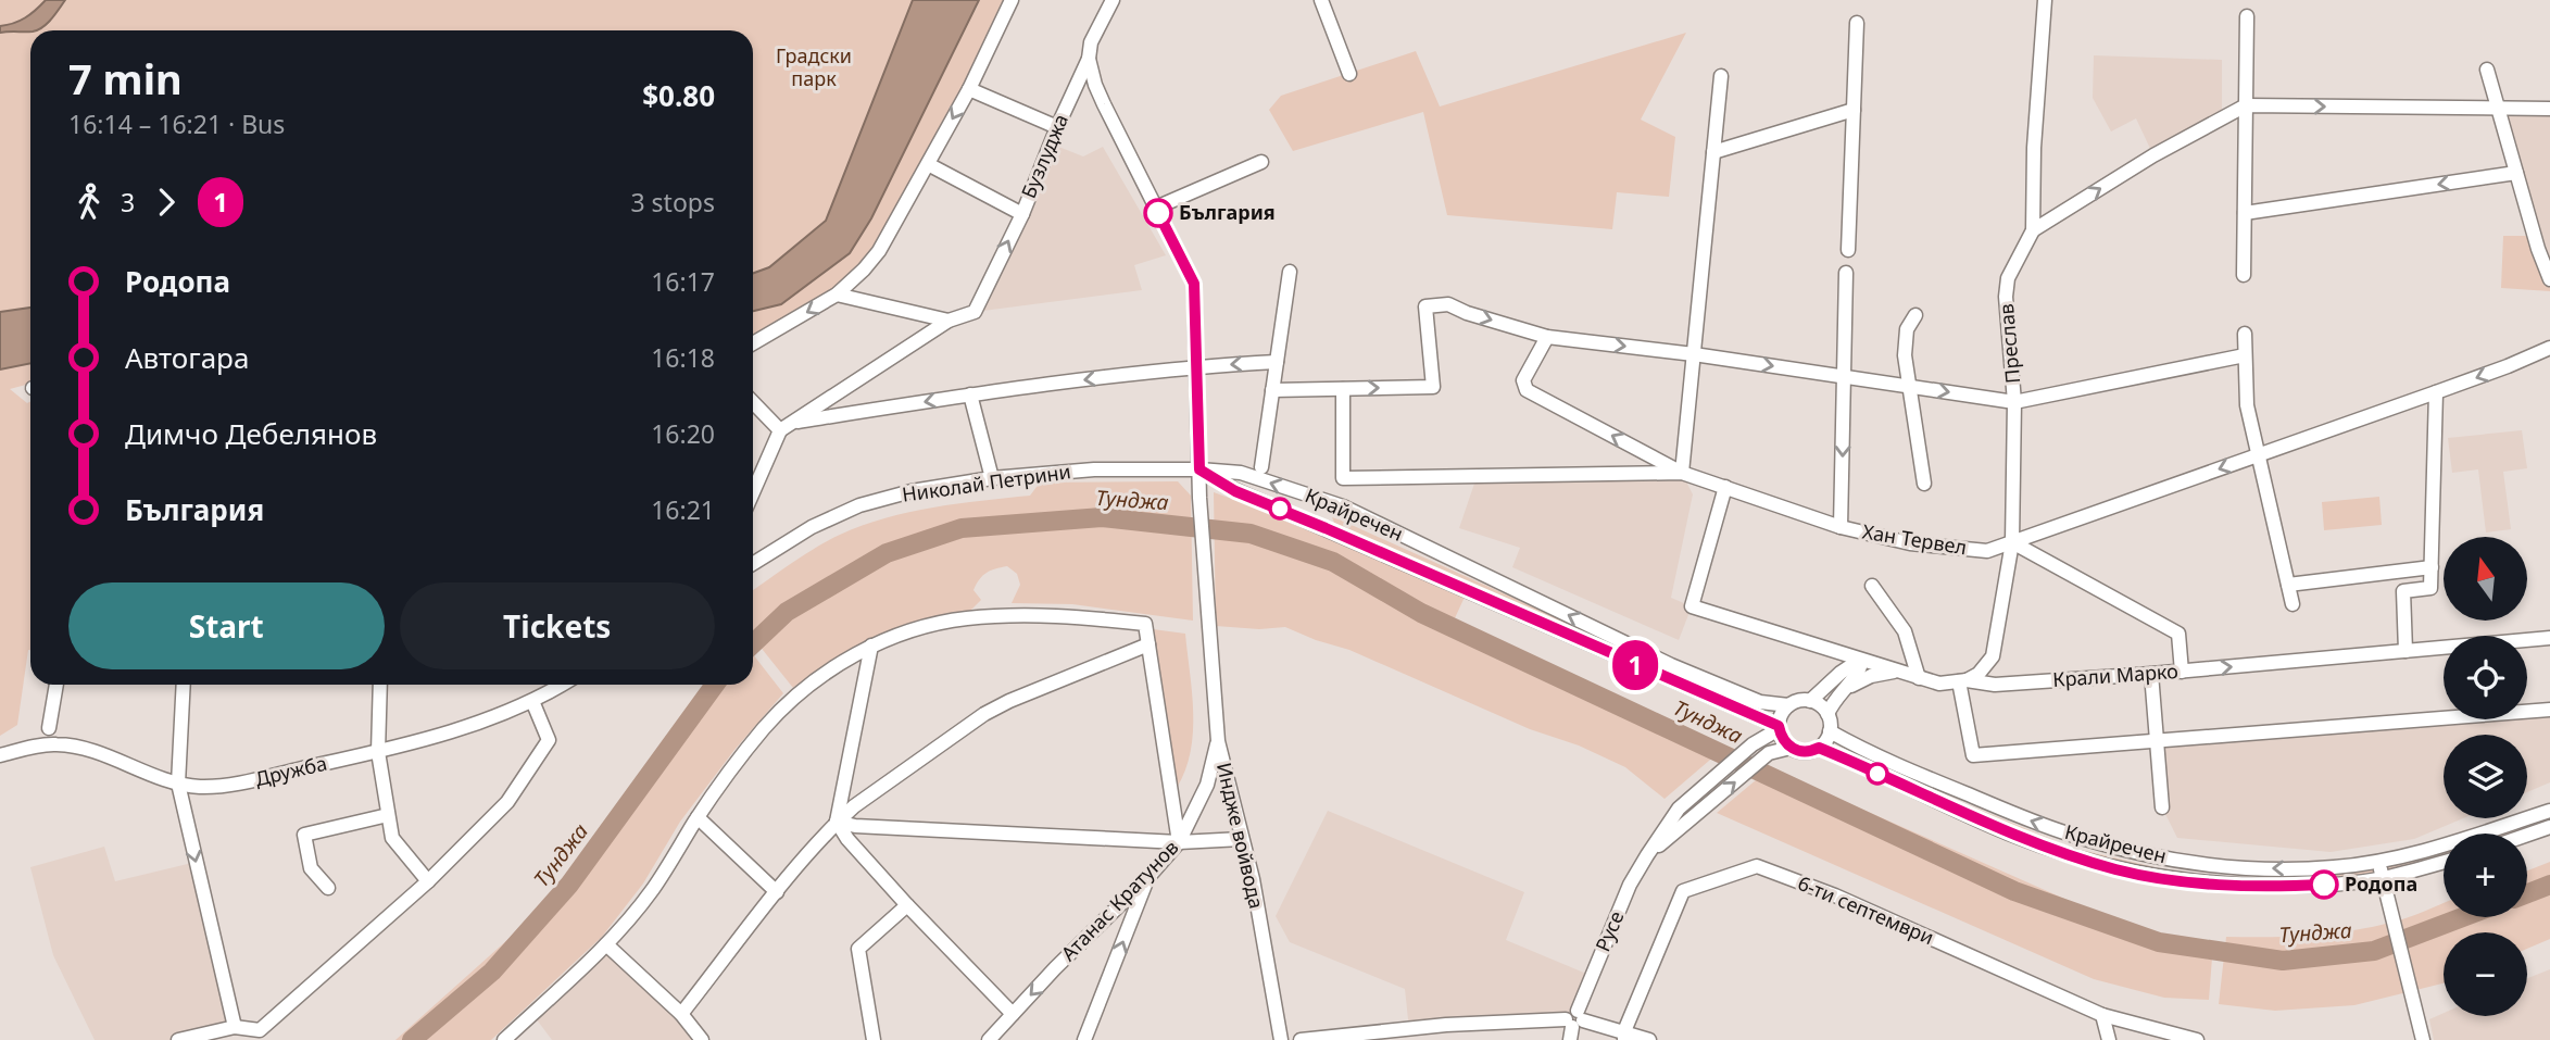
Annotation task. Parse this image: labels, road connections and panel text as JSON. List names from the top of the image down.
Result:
{
  "streets": {
    "street": [
      "Бузлуджа",
      "Преслав",
      "Николай Петрини",
      "Крайречен",
      "Хан Тервел",
      "Крали Марко",
      "Дружба",
      "Индже войвода",
      "Атанас Кратунов",
      "6-ти септември",
      "Русе"
    ]
  },
  "crossings": [
    ["Бузлуджа", "Индже войвода"],
    ["Преслав", "Хан Тервел"],
    ["Преслав", "Крали Марко"],
    ["Николай Петрини", "Крайречен"],
    ["Николай Петрини", "Индже войвода"],
    ["Крайречен", "Индже войвода"],
    ["Хан Тервел", "Крали Марко"],
    ["Индже войвода", "Атанас Кратунов"]
  ],
  "water": ["Тунджа"],
  "parks": ["Градски парк"],
  "places": ["България", "Родопа"],
  "lines": ["bus line 1"],
  "north": "top",
  "page": {
    "on_map": "1",
    "heading": ["7 min", "16:14 – 16:21 · Bus", "$0.80"],
    "legs": ["3", "1", "3 stops"],
    "list": [
      {
        "name": "Родопа",
        "value": "16:17"
      },
      {
        "name": "Автогара",
        "value": "16:18"
      },
      {
        "name": "Димчо Дебелянов",
        "value": "16:20"
      },
      {
        "name": "България",
        "value": "16:21"
      }
    ],
    "map_buttons": ["+", "−"],
    "buttons": ["Start", "Tickets"]
  }
}
